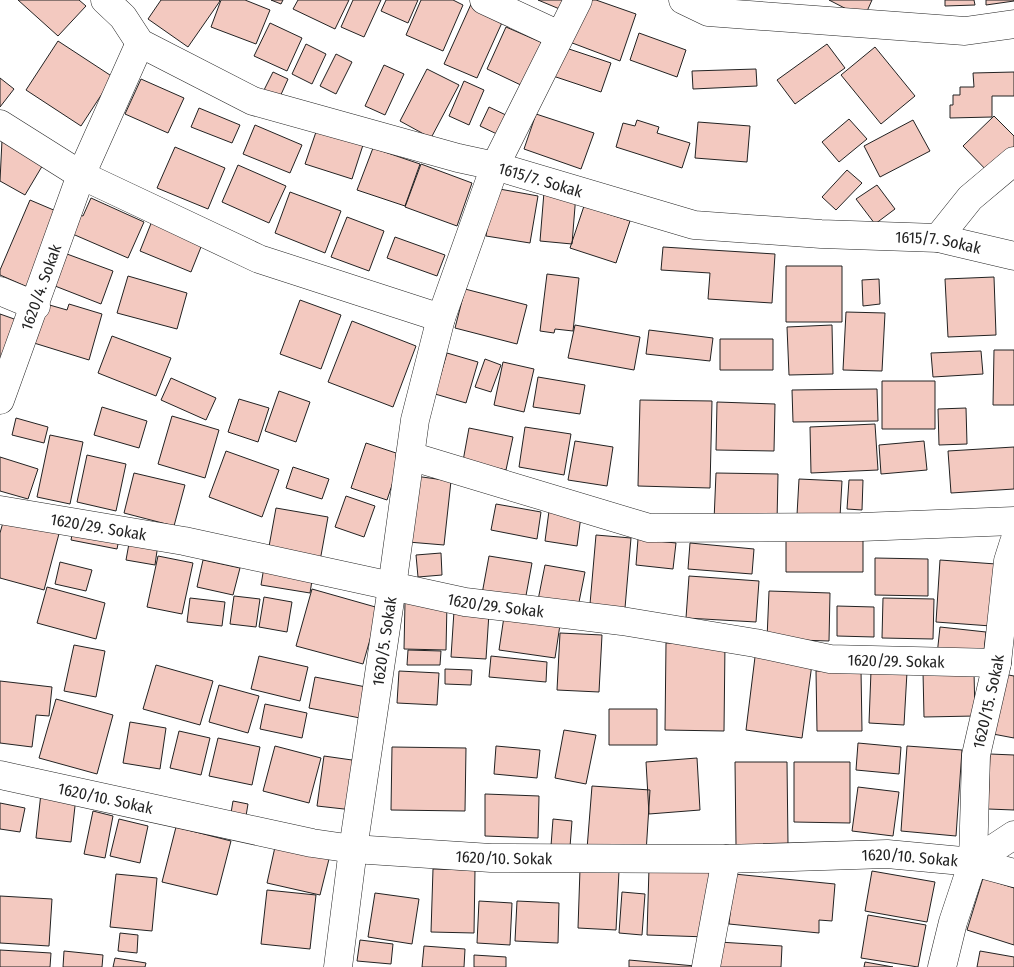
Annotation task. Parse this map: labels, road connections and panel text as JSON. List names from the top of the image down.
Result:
{
  "streets": {
    "street": [
      "1615/7. Sokak",
      "1620/4. Sokak",
      "1620/29. Sokak",
      "1620/5. Sokak",
      "1620/15. Sokak",
      "1620/10. Sokak"
    ]
  },
  "crossings": [
    ["1615/7. Sokak", "1620/4. Sokak"],
    ["1615/7. Sokak", "1620/5. Sokak"],
    ["1620/29. Sokak", "1620/5. Sokak"],
    ["1620/29. Sokak", "1620/15. Sokak"],
    ["1620/5. Sokak", "1620/10. Sokak"],
    ["1620/15. Sokak", "1620/10. Sokak"]
  ]
}
